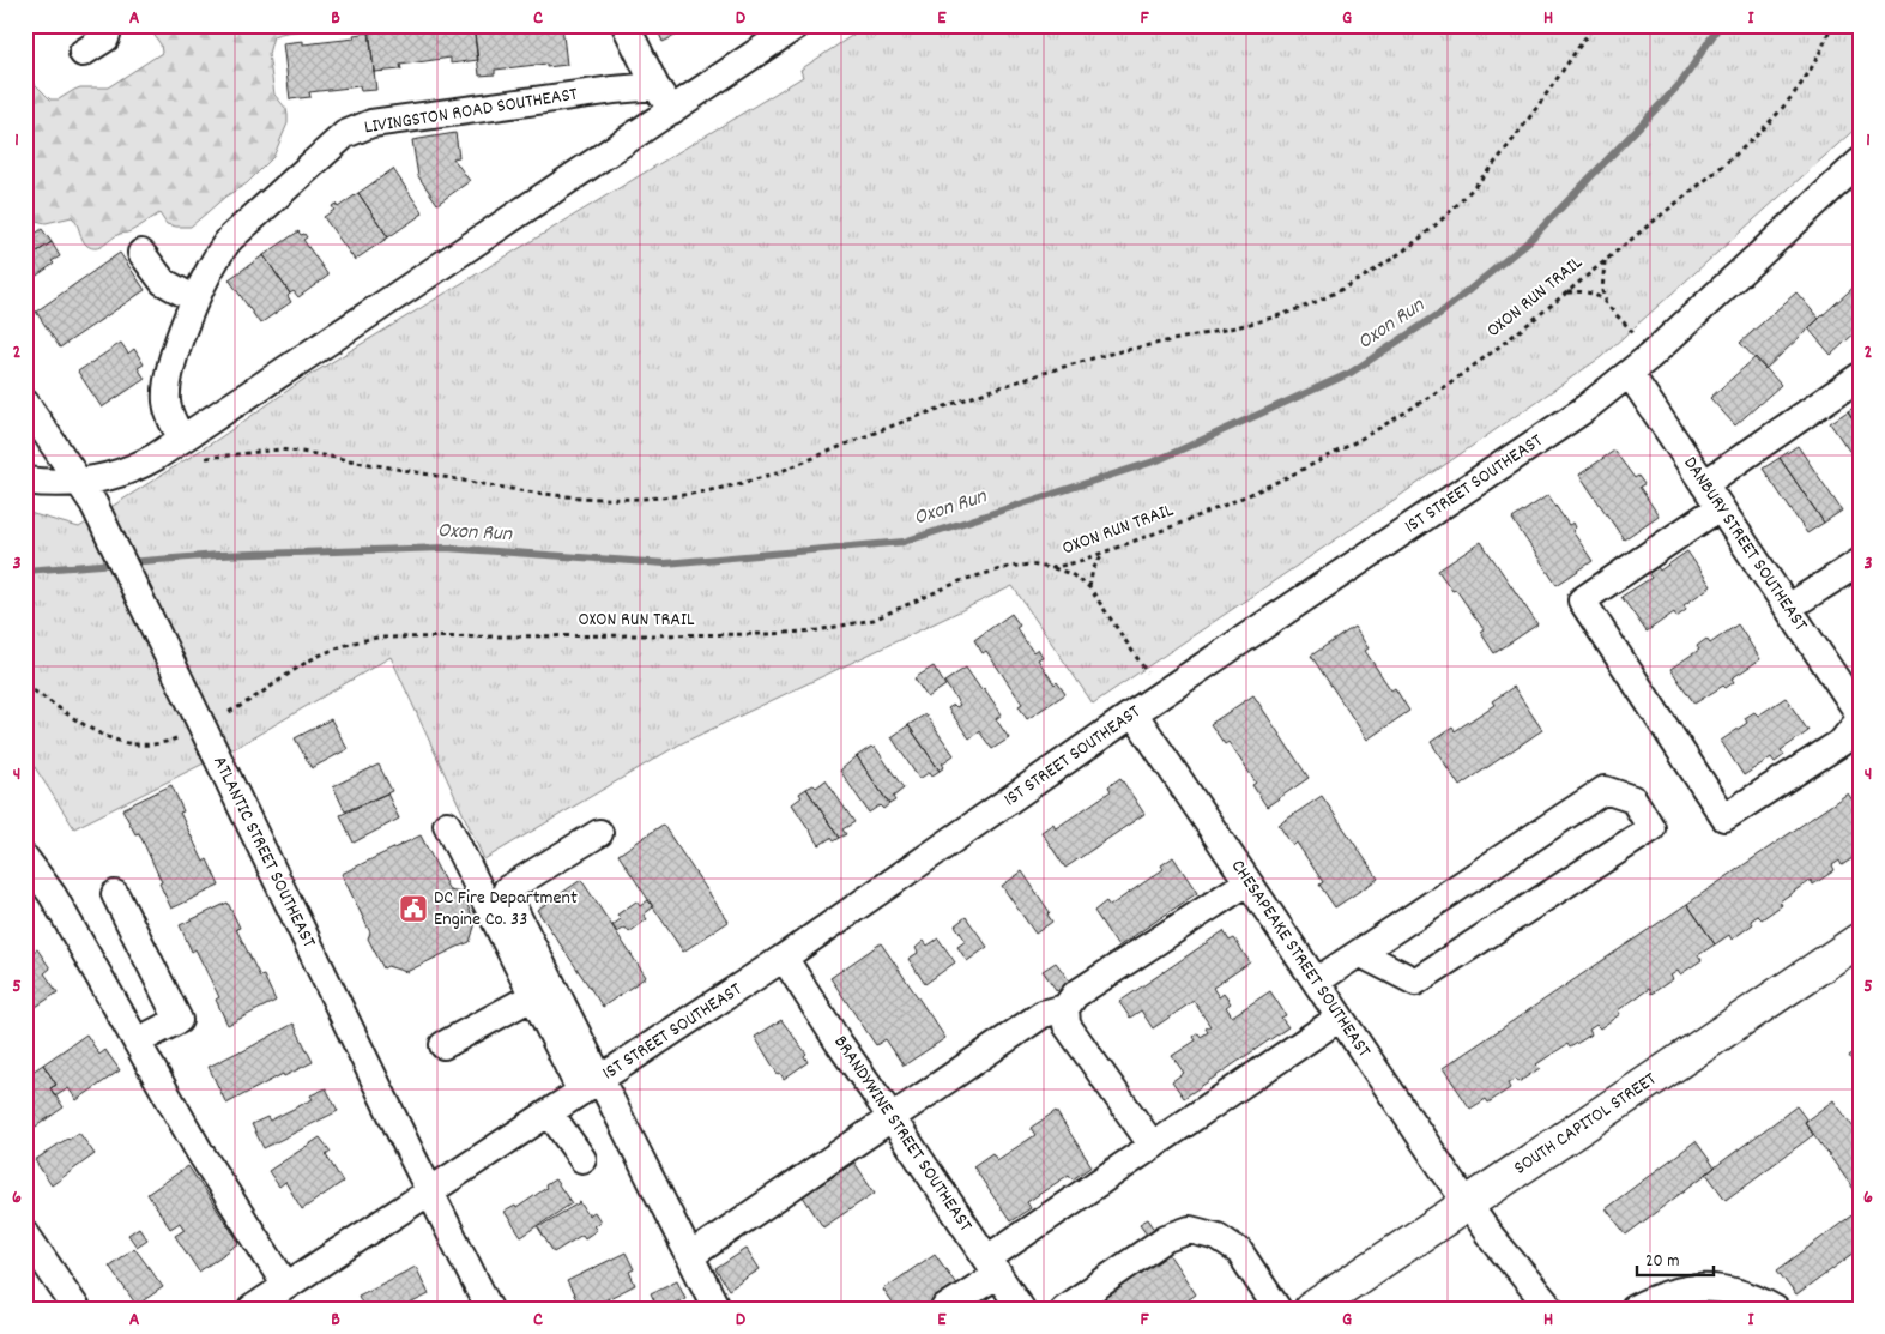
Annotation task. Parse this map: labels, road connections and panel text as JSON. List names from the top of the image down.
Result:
{
  "streets": {
    "main road": ["SOUTH CAPITOL STREET"],
    "street": [
      "LIVINGSTON ROAD SOUTHEAST",
      "1ST STREET SOUTHEAST",
      "DANBURY STREET SOUTHEAST",
      "ATLANTIC STREET SOUTHEAST",
      "CHESAPEAKE STREET SOUTHEAST",
      "BRANDYWINE STREET SOUTHEAST"
    ],
    "path": ["OXON RUN TRAIL"]
  },
  "crossings": [
    ["1ST STREET SOUTHEAST", "DANBURY STREET SOUTHEAST"],
    ["1ST STREET SOUTHEAST", "ATLANTIC STREET SOUTHEAST"],
    ["1ST STREET SOUTHEAST", "CHESAPEAKE STREET SOUTHEAST"],
    ["1ST STREET SOUTHEAST", "BRANDYWINE STREET SOUTHEAST"],
    ["CHESAPEAKE STREET SOUTHEAST", "SOUTH CAPITOL STREET"]
  ],
  "water": ["Oxon Run"],
  "places": {
    "public building": ["DC Fire Department Engine Co. 33"]
  },
  "scale_bar": "20 m",
  "grid": {
    "columns": [
      "A",
      "B",
      "C",
      "D",
      "E",
      "F",
      "G",
      "H",
      "I"
    ],
    "rows": [
      "1",
      "2",
      "3",
      "4",
      "5",
      "6"
    ]
  }
}
